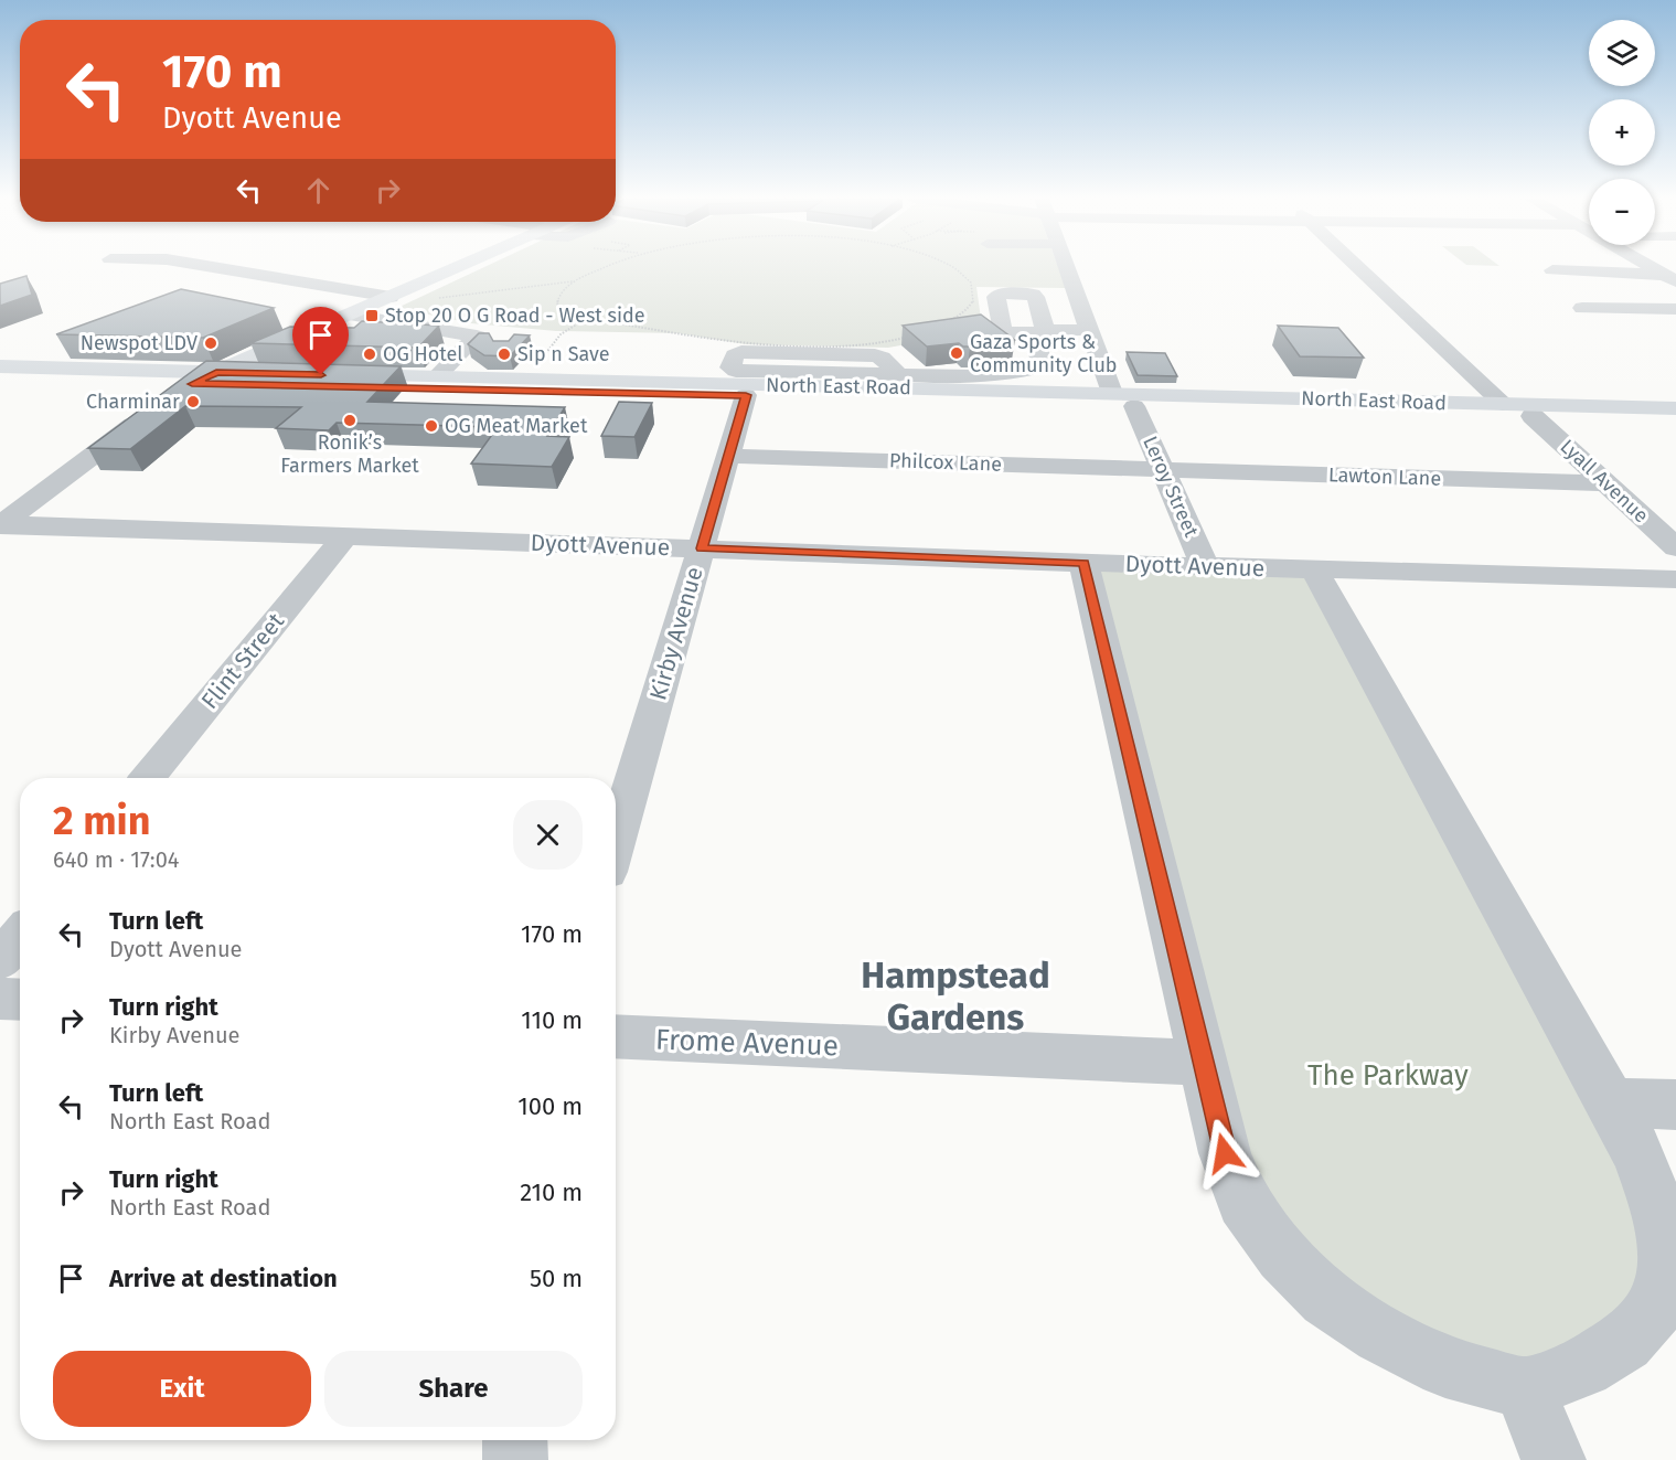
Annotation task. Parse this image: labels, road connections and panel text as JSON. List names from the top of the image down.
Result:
{
  "streets": {
    "main road": ["North East Road"],
    "street": [
      "Philcox Lane",
      "Lawton Lane",
      "Lyall Avenue",
      "Leroy Street",
      "Dyott Avenue",
      "Kirby Avenue",
      "Flint Street",
      "Frome Avenue"
    ]
  },
  "crossings": [
    ["North East Road", "Lyall Avenue"],
    ["North East Road", "Leroy Street"],
    ["North East Road", "Kirby Avenue"],
    ["Philcox Lane", "Lawton Lane"],
    ["Philcox Lane", "Leroy Street"],
    ["Philcox Lane", "Kirby Avenue"],
    ["Lawton Lane", "Lyall Avenue"],
    ["Lawton Lane", "Leroy Street"],
    ["Leroy Street", "Dyott Avenue"],
    ["Dyott Avenue", "Kirby Avenue"],
    ["Dyott Avenue", "Flint Street"]
  ],
  "districts": ["Hampstead Gardens"],
  "parks": ["The Parkway"],
  "places": {
    "transit": ["Stop 20 O G Road - West side"],
    "other": [
      "Newspot LDV",
      "Gaza Sports & Community Club",
      "OG Hotel",
      "Sip n Save",
      "Charminar",
      "Ronik’s Farmers Market",
      "OG Meat Market"
    ]
  },
  "page": {
    "map_buttons": ["+", "−"],
    "turn": ["170 m", "Dyott Avenue"],
    "heading": ["2 min", "640 m · 17:04"],
    "list": [
      {
        "name": "Turn left",
        "note": "Dyott Avenue",
        "value": "170 m"
      },
      {
        "name": "Turn right",
        "note": "Kirby Avenue",
        "value": "110 m"
      },
      {
        "name": "Turn left",
        "note": "North East Road",
        "value": "100 m"
      },
      {
        "name": "Turn right",
        "note": "North East Road",
        "value": "210 m"
      },
      {
        "name": "Arrive at destination",
        "value": "50 m"
      }
    ],
    "buttons": ["Exit", "Share"]
  }
}
